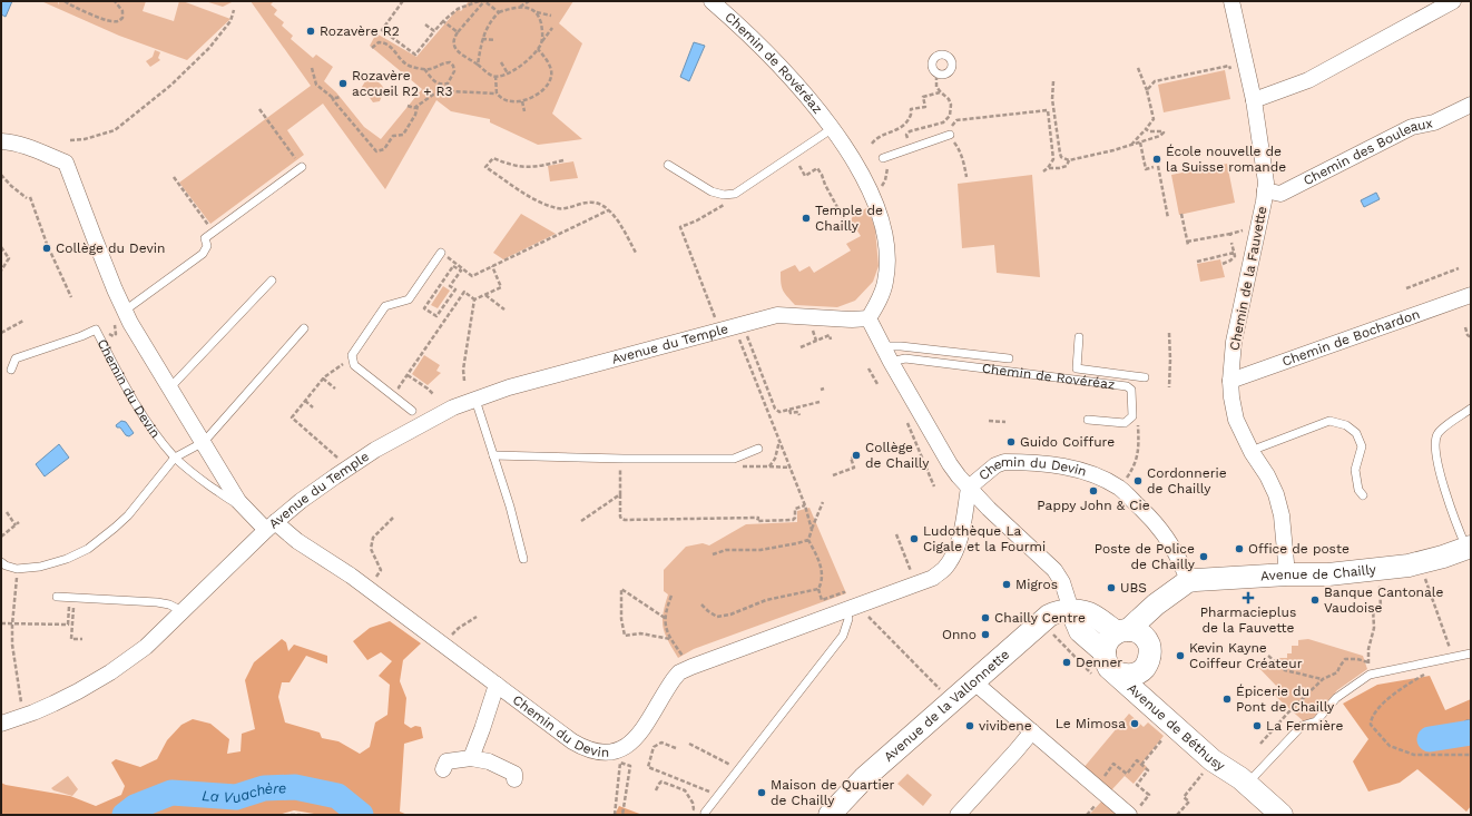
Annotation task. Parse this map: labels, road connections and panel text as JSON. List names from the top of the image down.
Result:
{
  "streets": {
    "street": [
      "Chemin de Rovéréaz",
      "Chemin des Bouleaux",
      "Chemin de la Fauvette",
      "Chemin de Bochardon",
      "Avenue du Temple",
      "Chemin du Devin",
      "Avenue de Chailly",
      "Avenue de la Vallonnette",
      "Avenue de Béthusy"
    ]
  },
  "crossings": [
    ["Chemin de Rovéréaz", "Avenue du Temple"],
    ["Chemin des Bouleaux", "Chemin de la Fauvette"],
    ["Chemin de la Fauvette", "Chemin de Bochardon"],
    ["Chemin de la Fauvette", "Avenue de Chailly"],
    ["Avenue du Temple", "Chemin du Devin"],
    ["Chemin du Devin", "Avenue de Chailly"],
    ["Avenue de Chailly", "Avenue de Béthusy"]
  ],
  "water": ["La Vuachère"],
  "places": {
    "other": [
      "Rozavère R2",
      "Rozavère accueil R2 + R3",
      "École nouvelle de la Suisse romande",
      "Temple de Chailly",
      "Collège du Devin",
      "Guido Coiffure",
      "Collège de Chailly",
      "Cordonnerie de Chailly",
      "Pappy John & Cie",
      "Ludothèque La Cigale et la Fourmi",
      "Office de poste",
      "Poste de Police de Chailly",
      "Migros",
      "UBS",
      "Banque Cantonale Vaudoise",
      "Chailly Centre",
      "Onno",
      "Kevin Kayne Coiffeur Créateur",
      "Denner",
      "Épicerie du Pont de Chailly",
      "Le Mimosa",
      "vivibene",
      "La Fermière",
      "Maison de Quartier de Chailly"
    ],
    "health": ["Pharmacieplus de la Fauvette"]
  }
}
